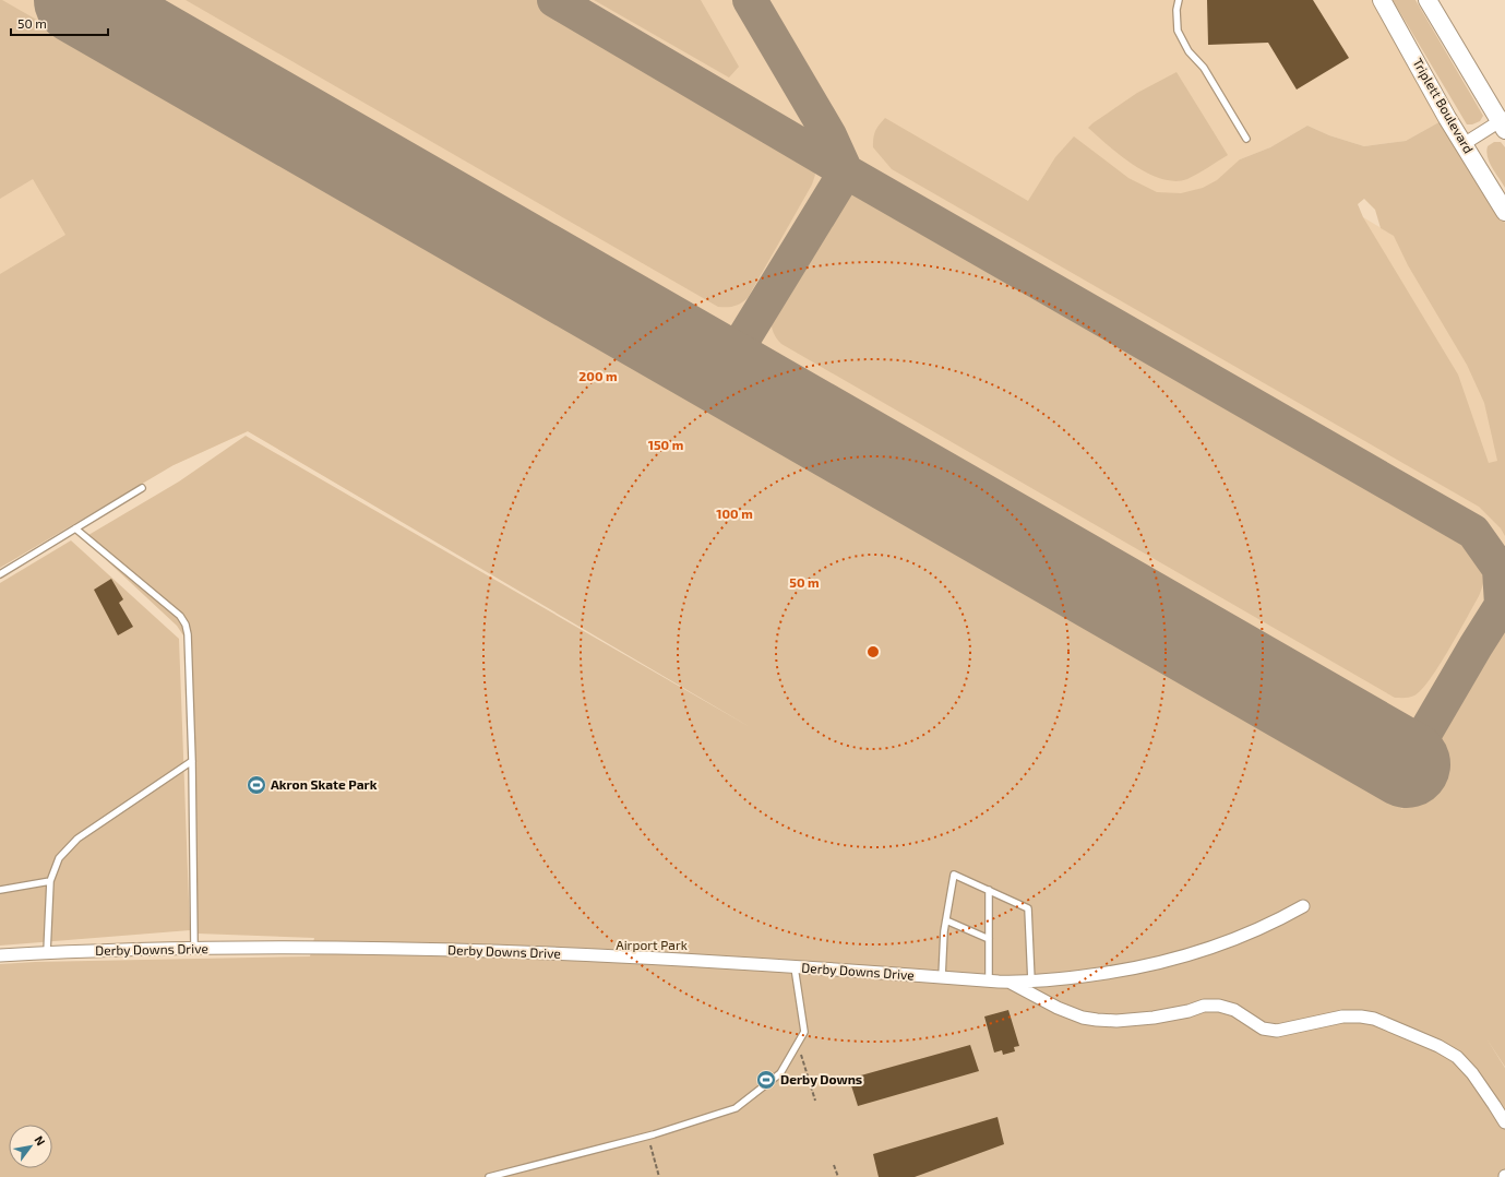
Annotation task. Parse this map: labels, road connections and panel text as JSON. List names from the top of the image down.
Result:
{
  "streets": {
    "main road": ["Triplett Boulevard"],
    "street": ["Derby Downs Drive"]
  },
  "parks": ["Airport Park"],
  "places": {
    "sports": ["Akron Skate Park", "Derby Downs"]
  },
  "scale_bar": "50 m",
  "north": "top right",
  "rings": [
    "200 m",
    "150 m",
    "100 m",
    "50 m"
  ]
}
